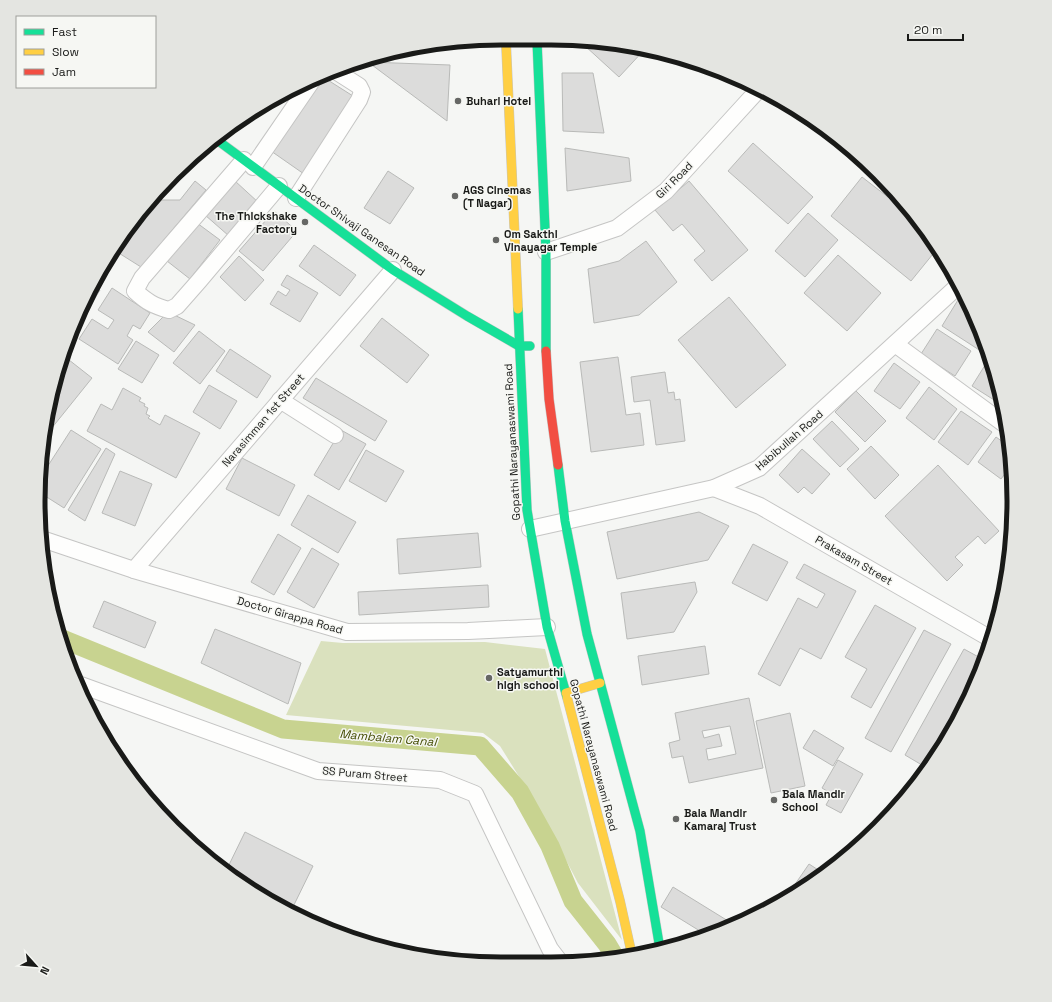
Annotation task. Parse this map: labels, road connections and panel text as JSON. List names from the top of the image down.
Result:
{
  "streets": {
    "main road": ["Doctor Shivaji Ganesan Road", "Gopathi Narayanaswami Road"],
    "street": [
      "Giri Road",
      "Narasimman 1st Street",
      "Habibullah Road",
      "Prakasam Street",
      "Doctor Girappa Road",
      "SS Puram Street"
    ]
  },
  "crossings": [
    ["Doctor Shivaji Ganesan Road", "Narasimman 1st Street"],
    ["Doctor Shivaji Ganesan Road", "Gopathi Narayanaswami Road"],
    ["Narasimman 1st Street", "Doctor Girappa Road"],
    ["Habibullah Road", "Gopathi Narayanaswami Road"],
    ["Habibullah Road", "Prakasam Street"],
    ["Gopathi Narayanaswami Road", "Doctor Girappa Road"]
  ],
  "water": ["Mambalam Canal"],
  "places": [
    "Buhari Hotel",
    "AGS Cinemas (T Nagar)",
    "The Thickshake Factory",
    "Om Sakthi Vinayagar Temple",
    "Satyamurthi high school",
    "Bala Mandir School",
    "Bala Mandir Kamaraj Trust"
  ],
  "legend": ["Fast", "Slow", "Jam"],
  "scale_bar": "20 m",
  "north": "bottom right"
}
